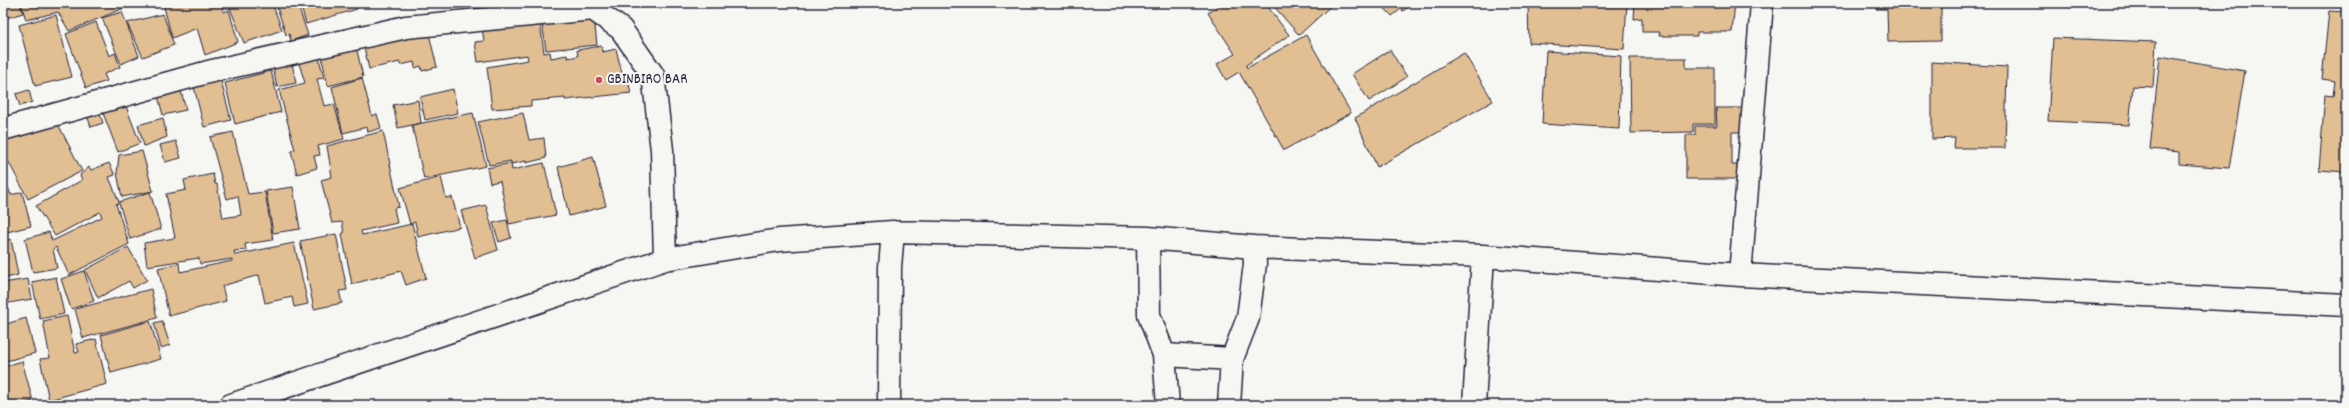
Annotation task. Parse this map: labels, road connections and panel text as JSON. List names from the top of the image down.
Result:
{
  "places": ["GBINBIRO BAR"]
}
